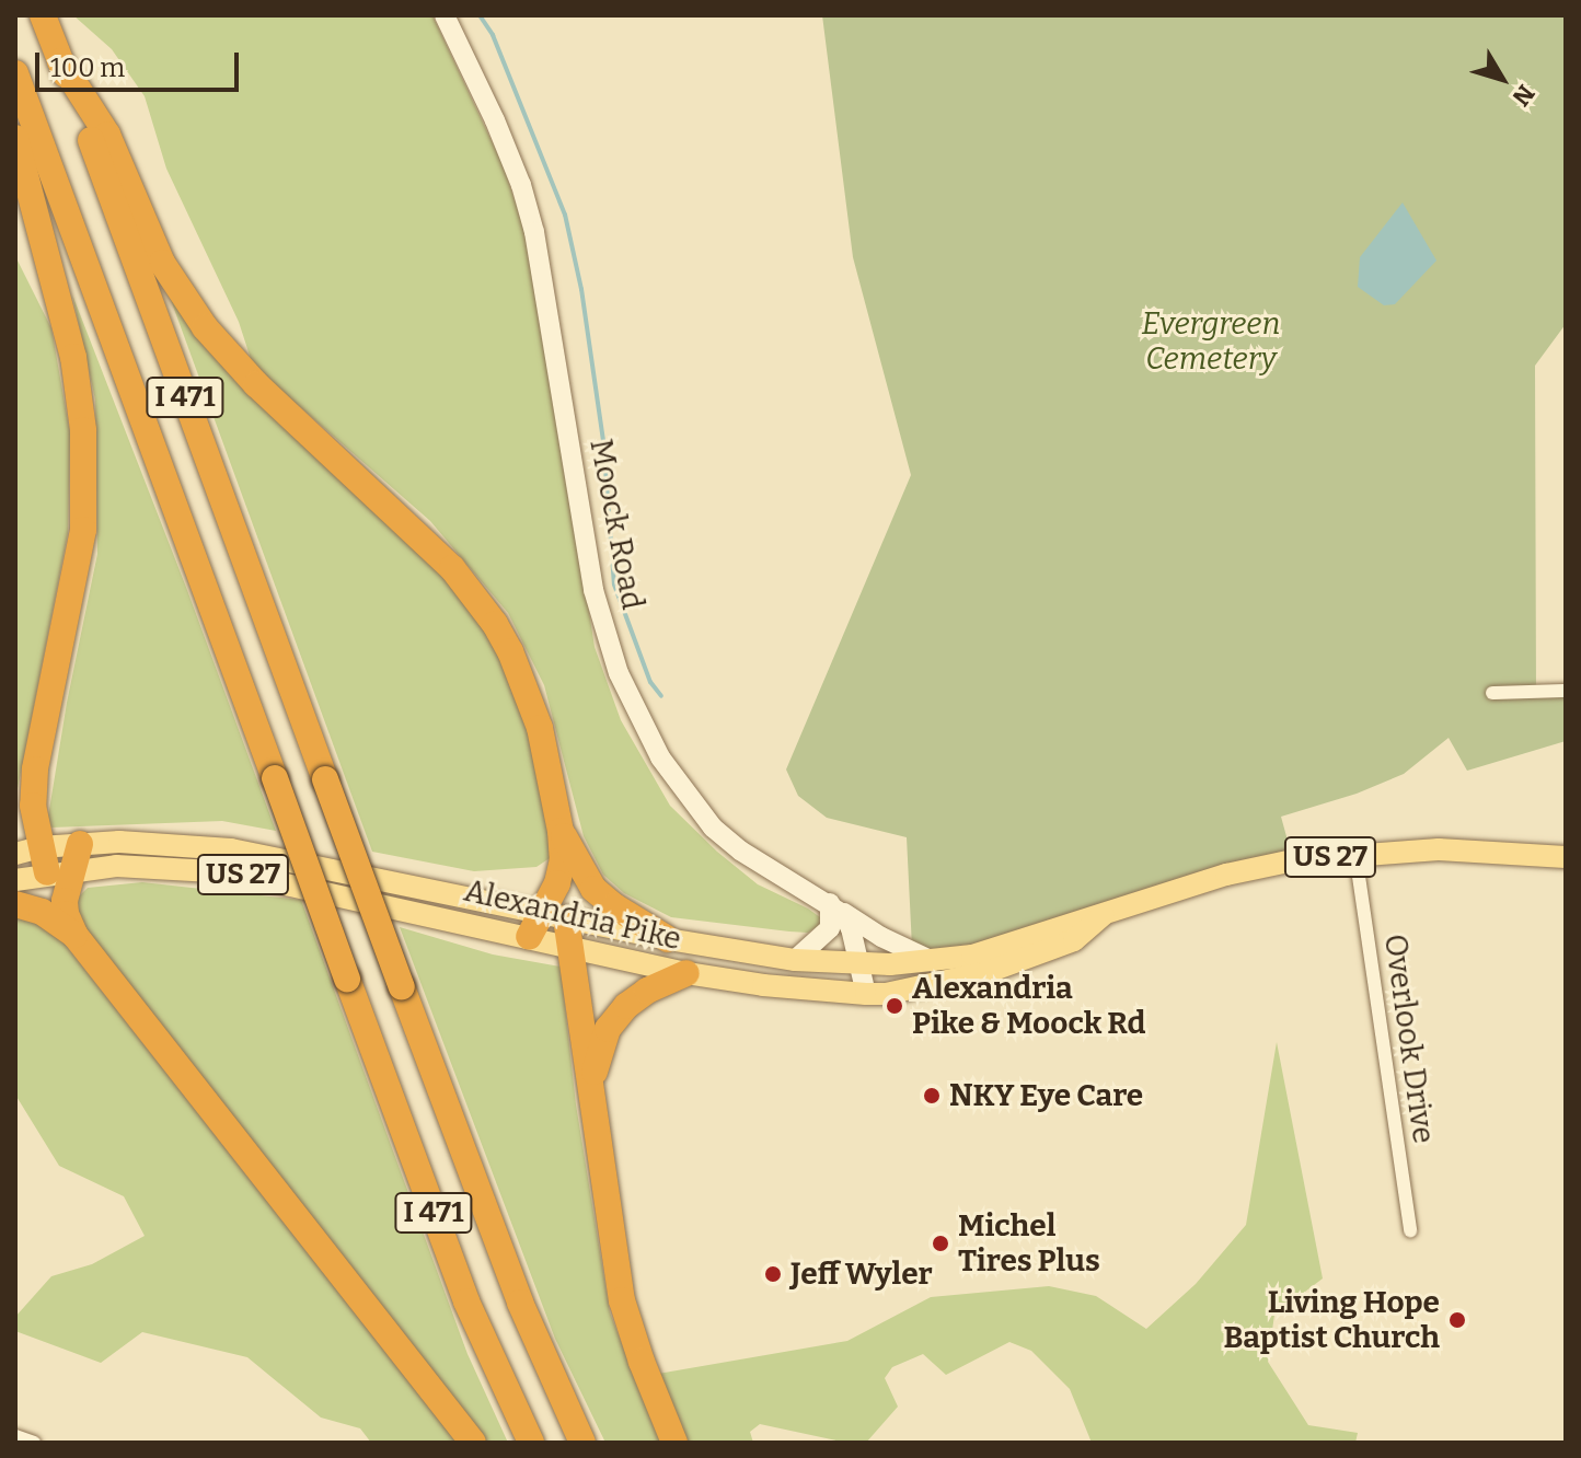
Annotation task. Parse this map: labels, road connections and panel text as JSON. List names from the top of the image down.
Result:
{
  "streets": {
    "highway": ["I 471"],
    "main road": ["Moock Road", "US 27", "Alexandria Pike"],
    "street": ["Overlook Drive"]
  },
  "crossings": [
    ["Moock Road", "Alexandria Pike"],
    ["Alexandria Pike", "Overlook Drive"]
  ],
  "parks": ["Evergreen Cemetery"],
  "places": [
    "Alexandria Pike & Moock Rd",
    "NKY Eye Care",
    "Michel Tires Plus",
    "Jeff Wyler",
    "Living Hope Baptist Church"
  ],
  "scale_bar": "100 m",
  "north": "bottom right"
}
